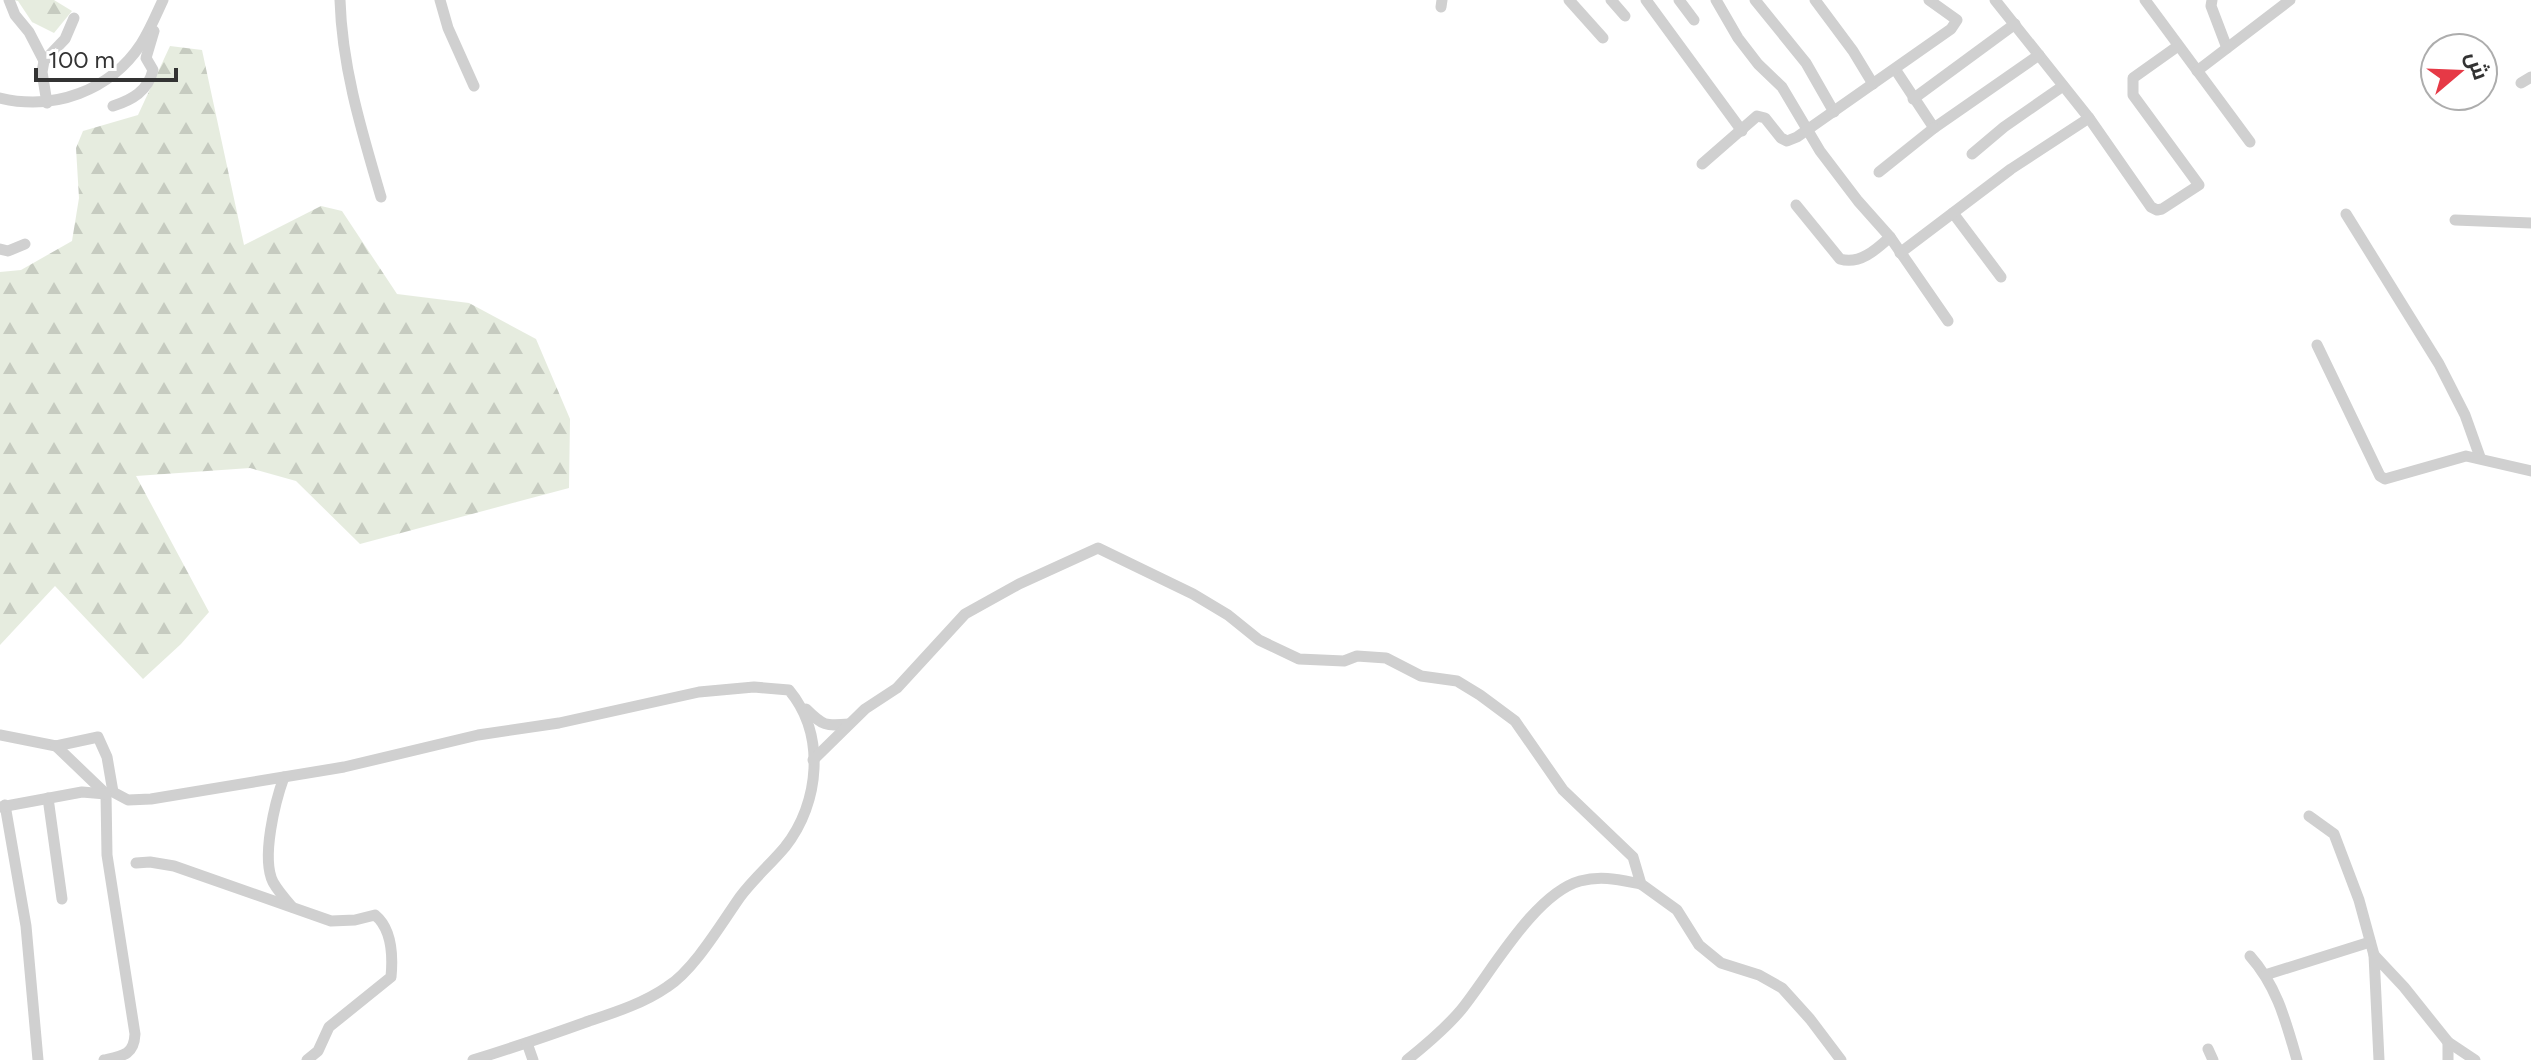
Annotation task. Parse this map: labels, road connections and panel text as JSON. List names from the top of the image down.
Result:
{
  "scale_bar": "100 m",
  "north": "right"
}
